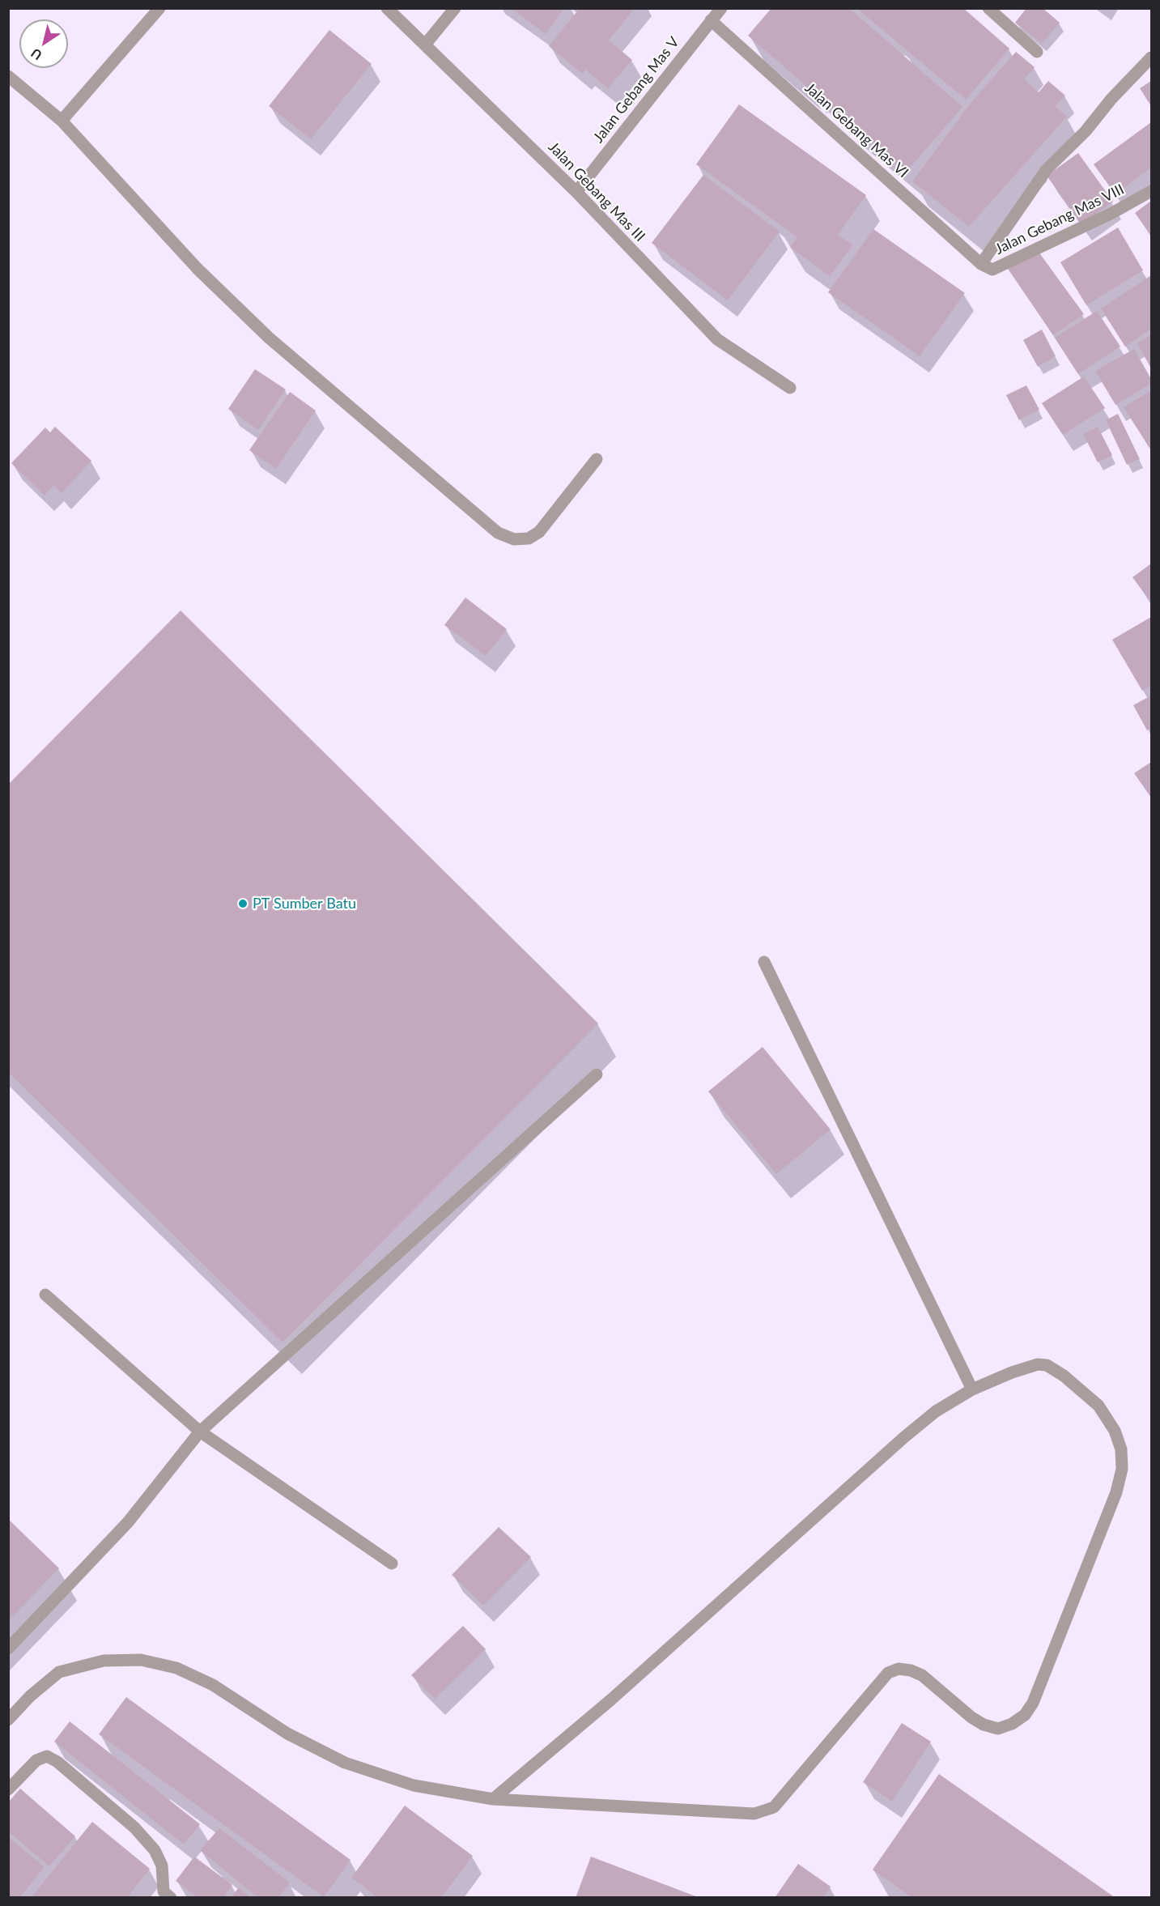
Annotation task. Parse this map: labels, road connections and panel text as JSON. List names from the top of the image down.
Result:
{
  "streets": {
    "street": [
      "Jalan Gebang Mas V",
      "Jalan Gebang Mas VI",
      "Jalan Gebang Mas III",
      "Jalan Gebang Mas VIII"
    ]
  },
  "crossings": [
    ["Jalan Gebang Mas V", "Jalan Gebang Mas VI"],
    ["Jalan Gebang Mas V", "Jalan Gebang Mas III"],
    ["Jalan Gebang Mas VI", "Jalan Gebang Mas VIII"]
  ],
  "places": ["PT Sumber Batu"],
  "north": "bottom left"
}
